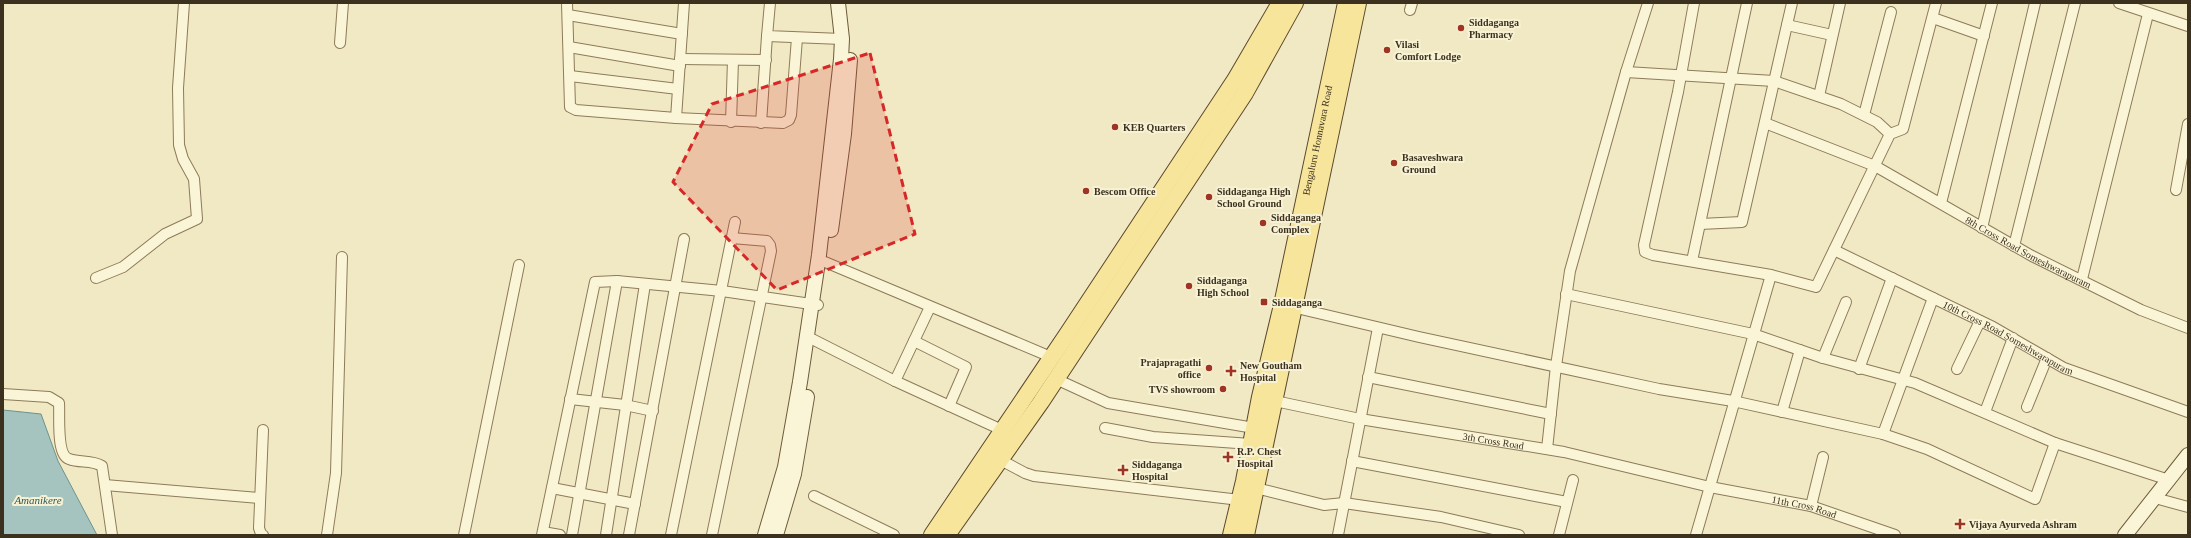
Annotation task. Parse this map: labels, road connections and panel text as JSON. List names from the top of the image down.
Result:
{
  "streets": {
    "main road": ["Bengaluru Honnavara Road"],
    "street": [
      "8th Cross Road Someshwarapuram",
      "10th Cross Road Someshwarapuram",
      "3th Cross Road",
      "11th Cross Road"
    ]
  },
  "crossings": [
    ["Bengaluru Honnavara Road", "3th Cross Road"],
    ["3th Cross Road", "11th Cross Road"]
  ],
  "water": ["Amanikere"],
  "places": {
    "other": [
      "Siddaganga Pharmacy",
      "Vilasi Comfort Lodge",
      "KEB Quarters",
      "Basaveshwara Ground",
      "Bescom Office",
      "Siddaganga High School Ground",
      "Siddaganga Complex",
      "Siddaganga High School",
      "Prajapragathi office",
      "TVS showroom"
    ],
    "transit": ["Siddaganga"],
    "health": [
      "New Goutham Hospital",
      "R.P. Chest Hospital",
      "Siddaganga Hospital",
      "Vijaya Ayurveda Ashram"
    ]
  }
}
